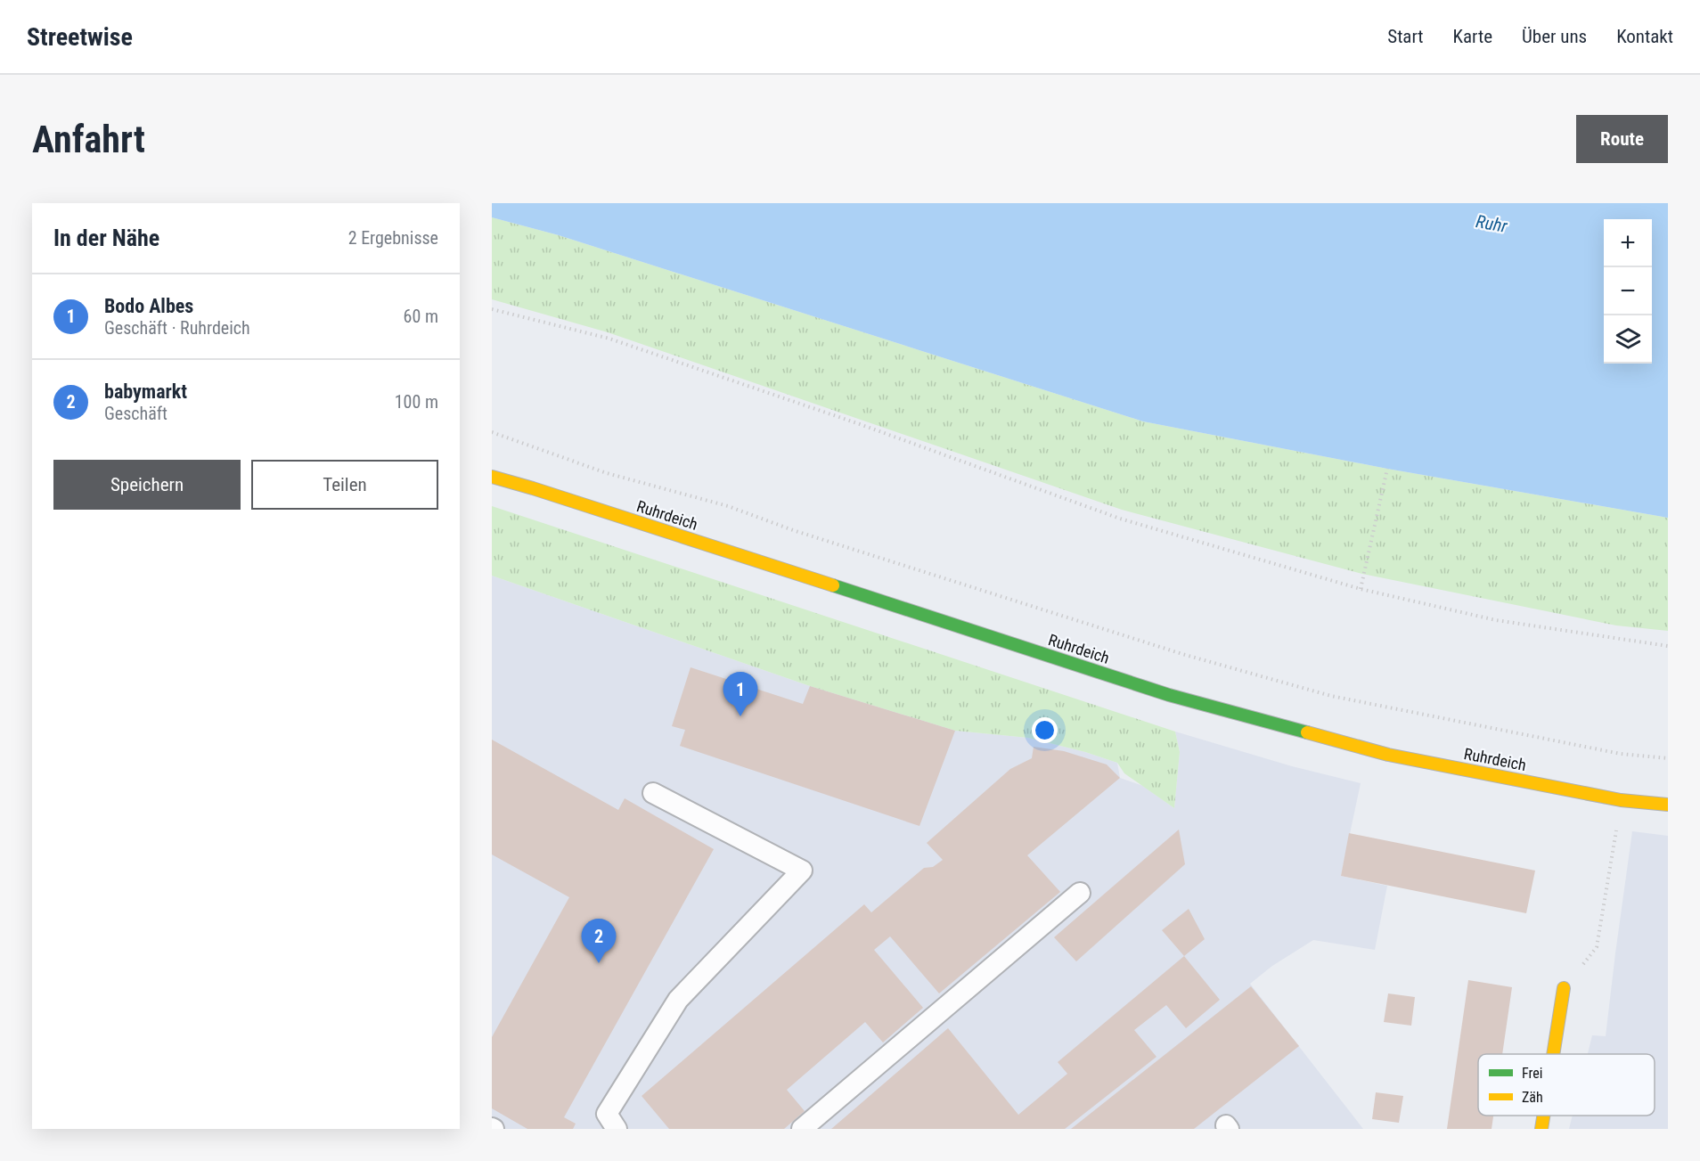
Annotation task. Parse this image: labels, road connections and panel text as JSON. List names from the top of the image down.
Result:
{
  "streets": {
    "main road": ["Ruhrdeich"]
  },
  "water": ["Ruhr"],
  "legend": ["Frei", "Zäh"],
  "page": {
    "header": "Streetwise",
    "nav": [
      "Start",
      "Karte",
      "Über uns",
      "Kontakt"
    ],
    "buttons": [
      "Route",
      ["Speichern", "Teilen"]
    ],
    "title": "Anfahrt",
    "heading": ["In der Nähe", "2 Ergebnisse"],
    "map_buttons": ["+", "−"],
    "list": [
      {
        "mark": "1",
        "name": "Bodo Albes",
        "note": "Geschäft · Ruhrdeich",
        "value": "60 m"
      },
      {
        "mark": "2",
        "name": "babymarkt",
        "note": "Geschäft",
        "value": "100 m"
      }
    ],
    "pins": ["1", "2"]
  }
}
